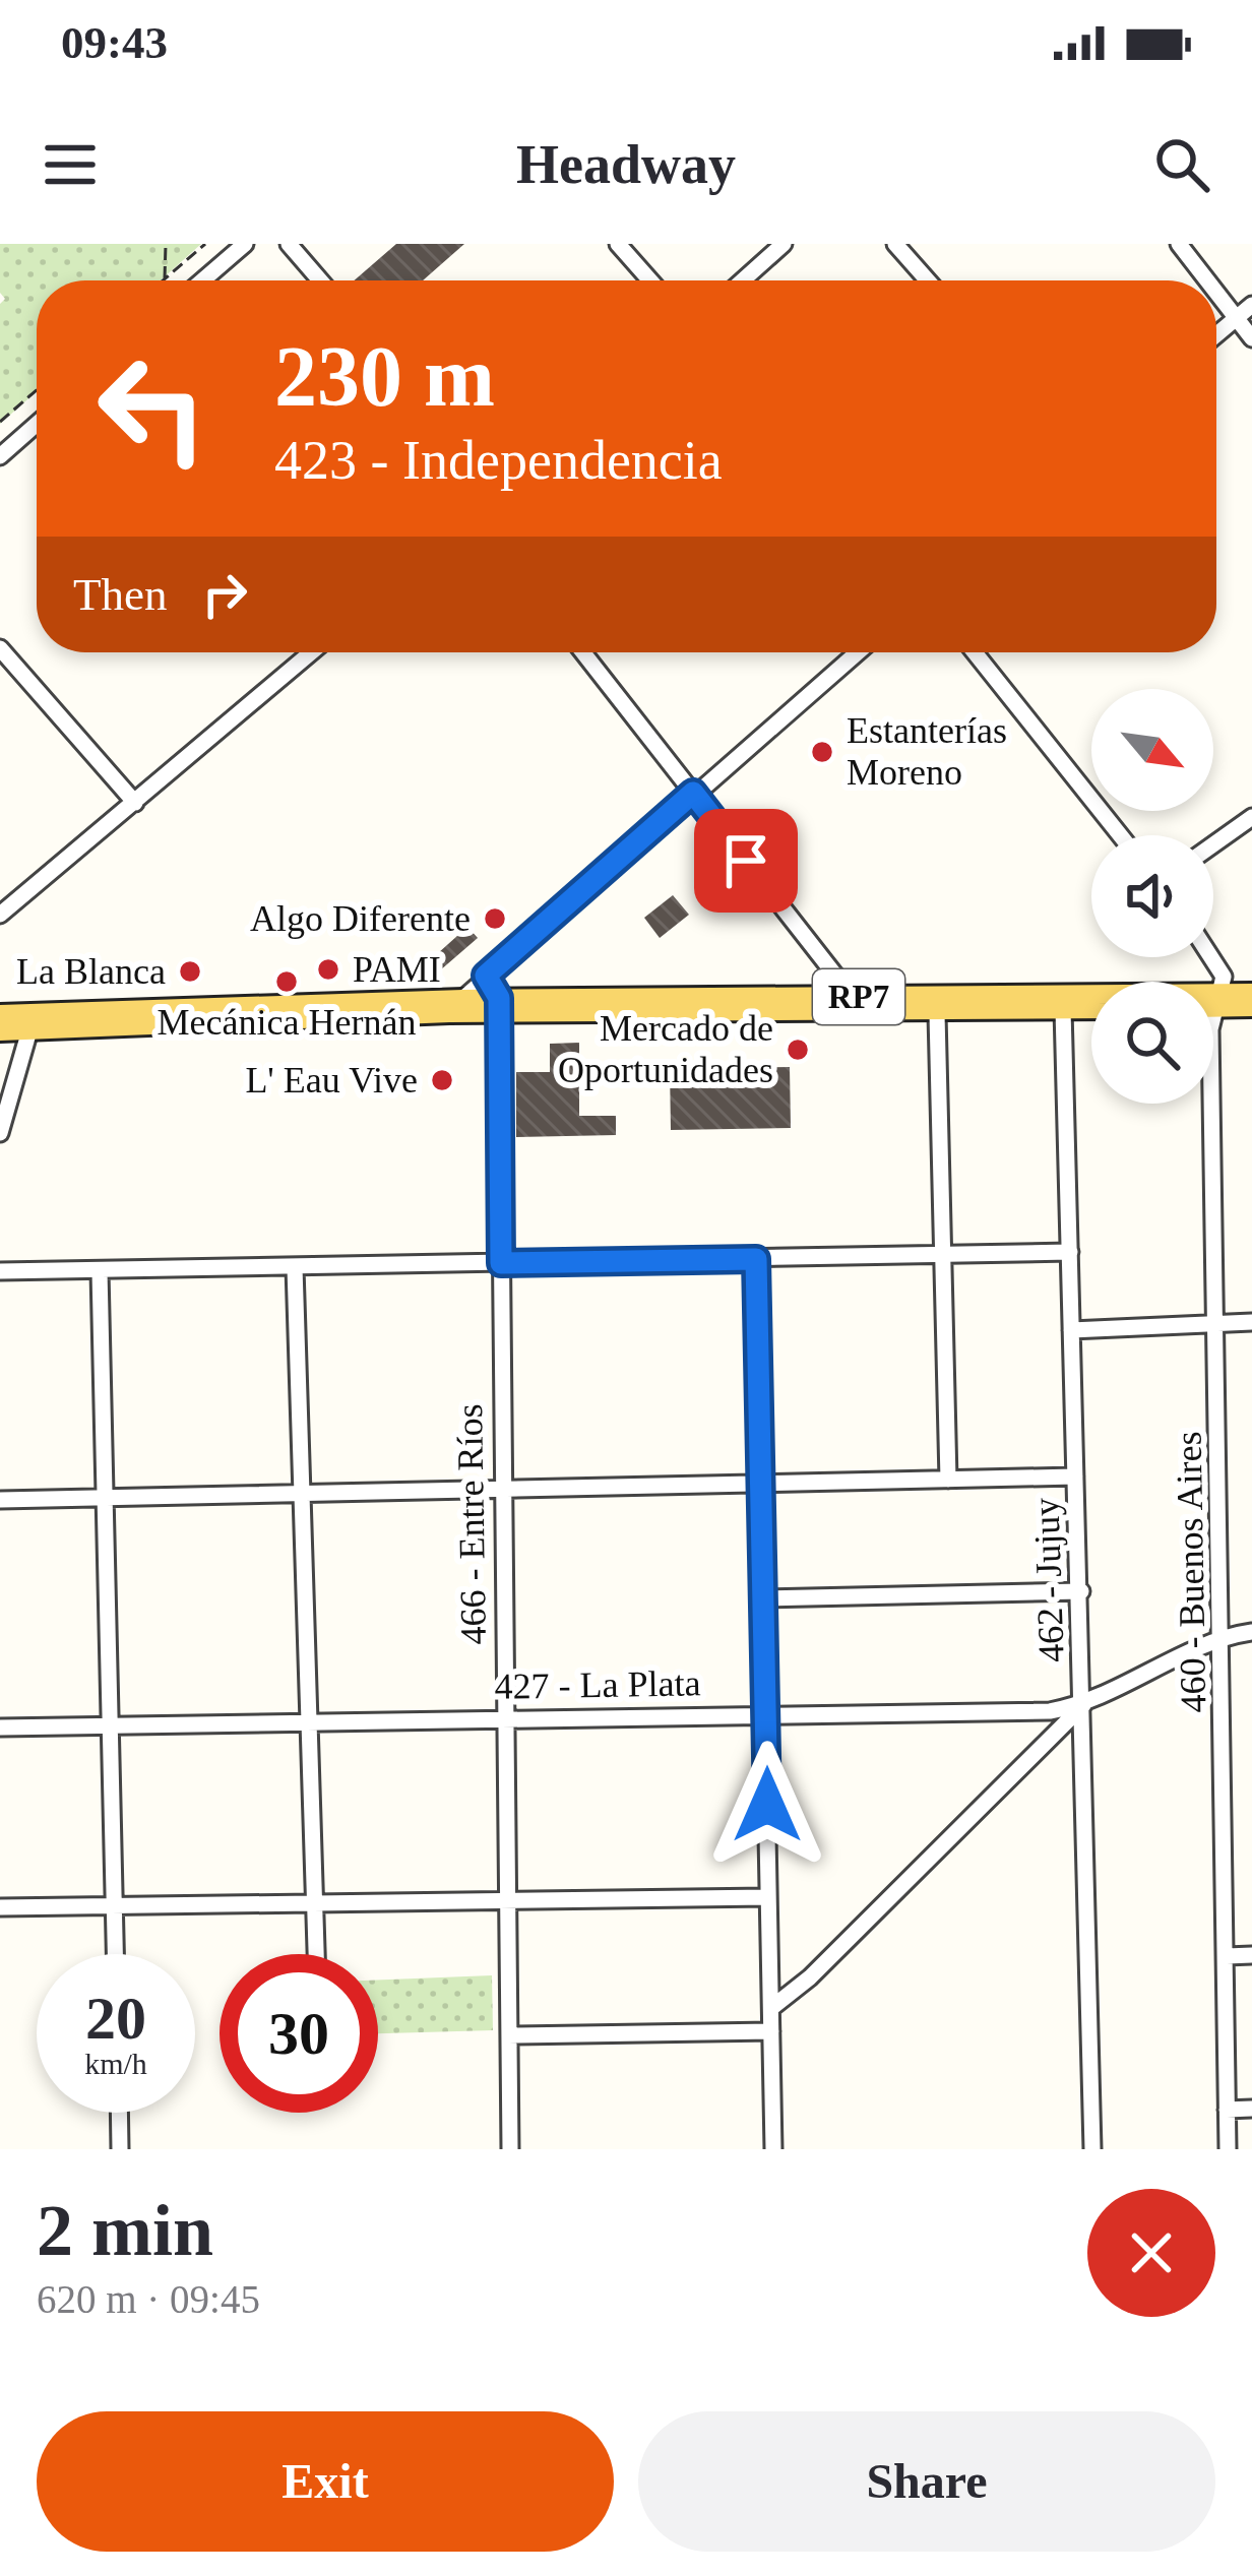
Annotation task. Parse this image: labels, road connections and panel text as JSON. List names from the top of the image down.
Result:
{
  "streets": {
    "main road": ["RP7"],
    "street": [
      "466 - Entre Ríos",
      "460 - Buenos Aires",
      "462 - Jujuy",
      "427 - La Plata"
    ]
  },
  "crossings": [
    ["RP7", "466 - Entre Ríos"],
    ["RP7", "460 - Buenos Aires"],
    ["RP7", "462 - Jujuy"],
    ["466 - Entre Ríos", "427 - La Plata"],
    ["460 - Buenos Aires", "427 - La Plata"],
    ["462 - Jujuy", "427 - La Plata"]
  ],
  "places": [
    "Estanterías Moreno",
    "Algo Diferente",
    "PAMI",
    "La Blanca",
    "Mecánica Hernán",
    "Mercado de Oportunidades",
    "L' Eau Vive"
  ],
  "north": "bottom right",
  "page": {
    "status": "09:43",
    "header": "Headway",
    "turn": ["230 m", "423 - Independencia"],
    "then": "Then",
    "speed": "20 km/h",
    "limit": "30",
    "heading": ["2 min", "620 m · 09:45"],
    "buttons": ["Exit", "Share"]
  }
}
